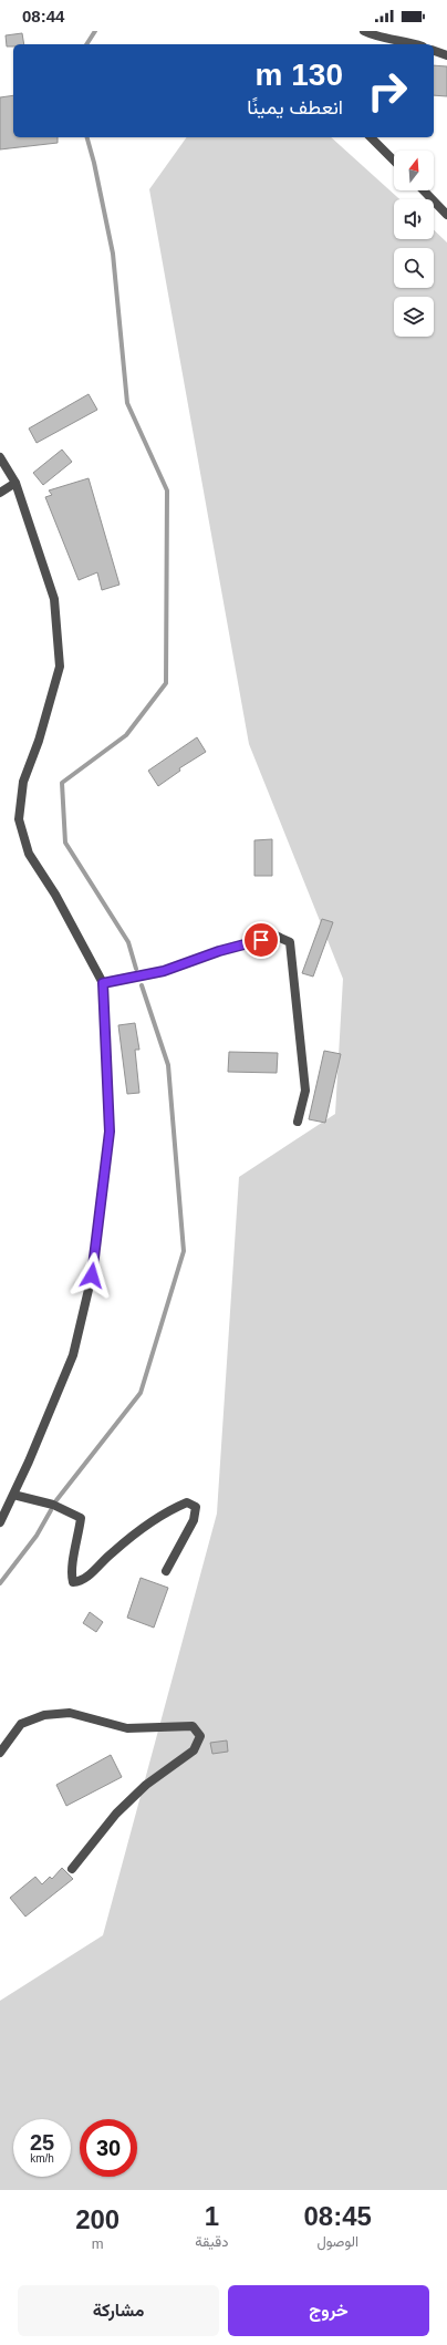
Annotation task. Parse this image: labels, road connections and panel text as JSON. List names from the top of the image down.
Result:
{
  "north": "top",
  "page": {
    "status": "08:44",
    "turn": ["130 m", "انعطف يمينًا"],
    "speed": "25 km/h",
    "limit": "30",
    "eta": [
      "08:45",
      "الوصول",
      "1",
      "دقيقة",
      "200",
      "m"
    ],
    "buttons": ["خروج", "مشاركة"]
  }
}
